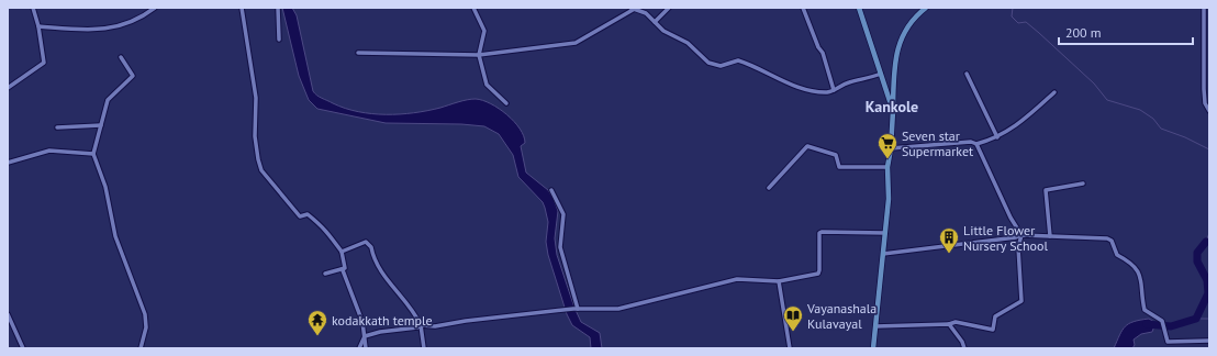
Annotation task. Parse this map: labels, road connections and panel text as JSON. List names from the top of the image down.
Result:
{
  "districts": ["Kankole"],
  "places": {
    "supermarket": ["Seven star Supermarket"],
    "building": ["Little Flower Nursery School"],
    "library": ["Vayanashala Kulavayal"],
    "temple": ["kodakkath temple"]
  },
  "scale_bar": "200 m"
}
